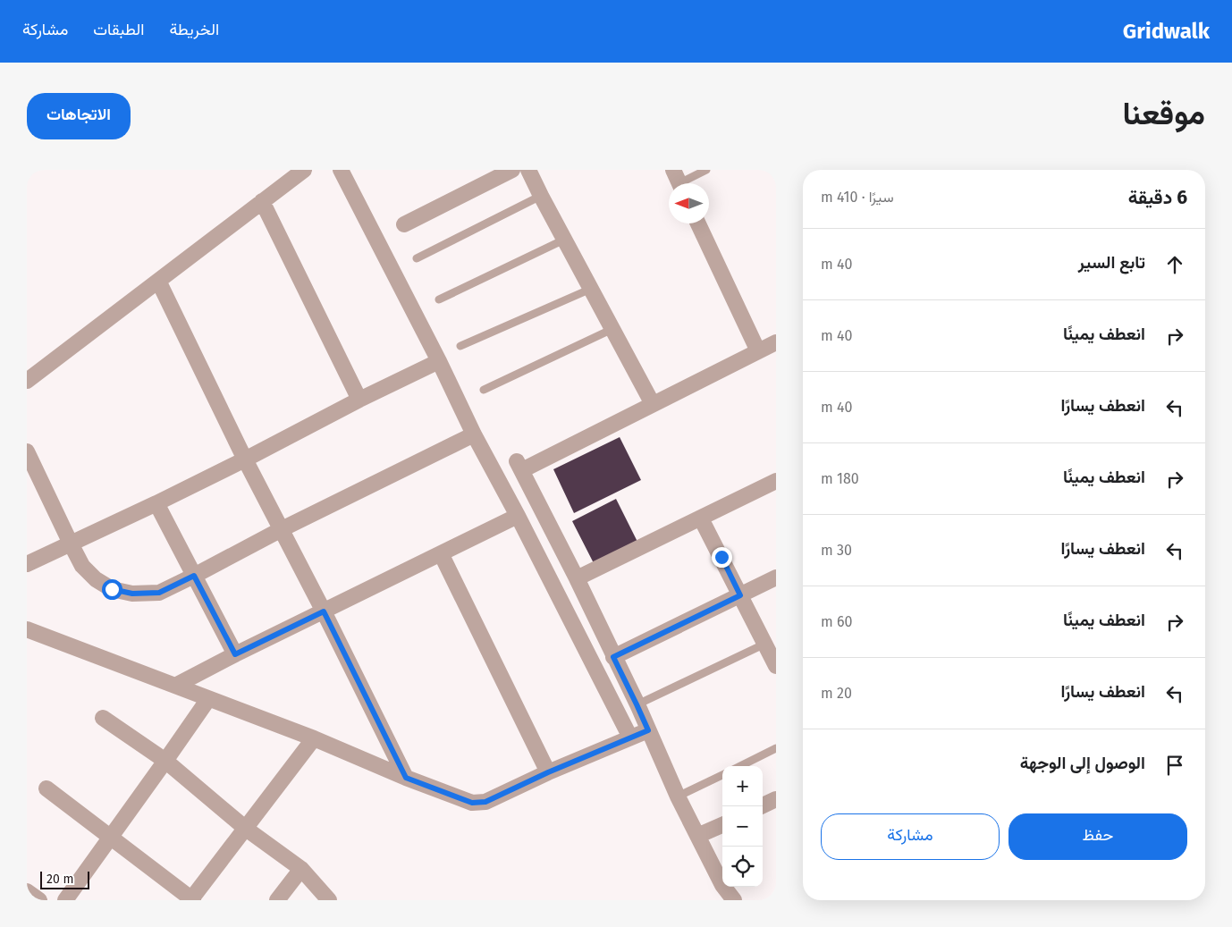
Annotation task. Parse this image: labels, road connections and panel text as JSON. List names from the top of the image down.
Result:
{
  "scale_bar": "20 m",
  "north": "left",
  "page": {
    "header": "Gridwalk",
    "nav": ["الخريطة", "الطبقات", "مشاركة"],
    "title": "موقعنا",
    "buttons": [
      "الاتجاهات",
      ["حفظ", "مشاركة"]
    ],
    "heading": ["6 دقيقة", "سيرًا · 410 m"],
    "list": [
      ["تابع السير", "40 m"],
      ["انعطف يمينًا", "40 m"],
      ["انعطف يسارًا", "40 m"],
      ["انعطف يمينًا", "180 m"],
      ["انعطف يسارًا", "30 m"],
      ["انعطف يمينًا", "60 m"],
      ["انعطف يسارًا", "20 m"],
      "الوصول إلى الوجهة"
    ],
    "map_buttons": ["+", "−"],
    "scale": "20 m"
  }
}
